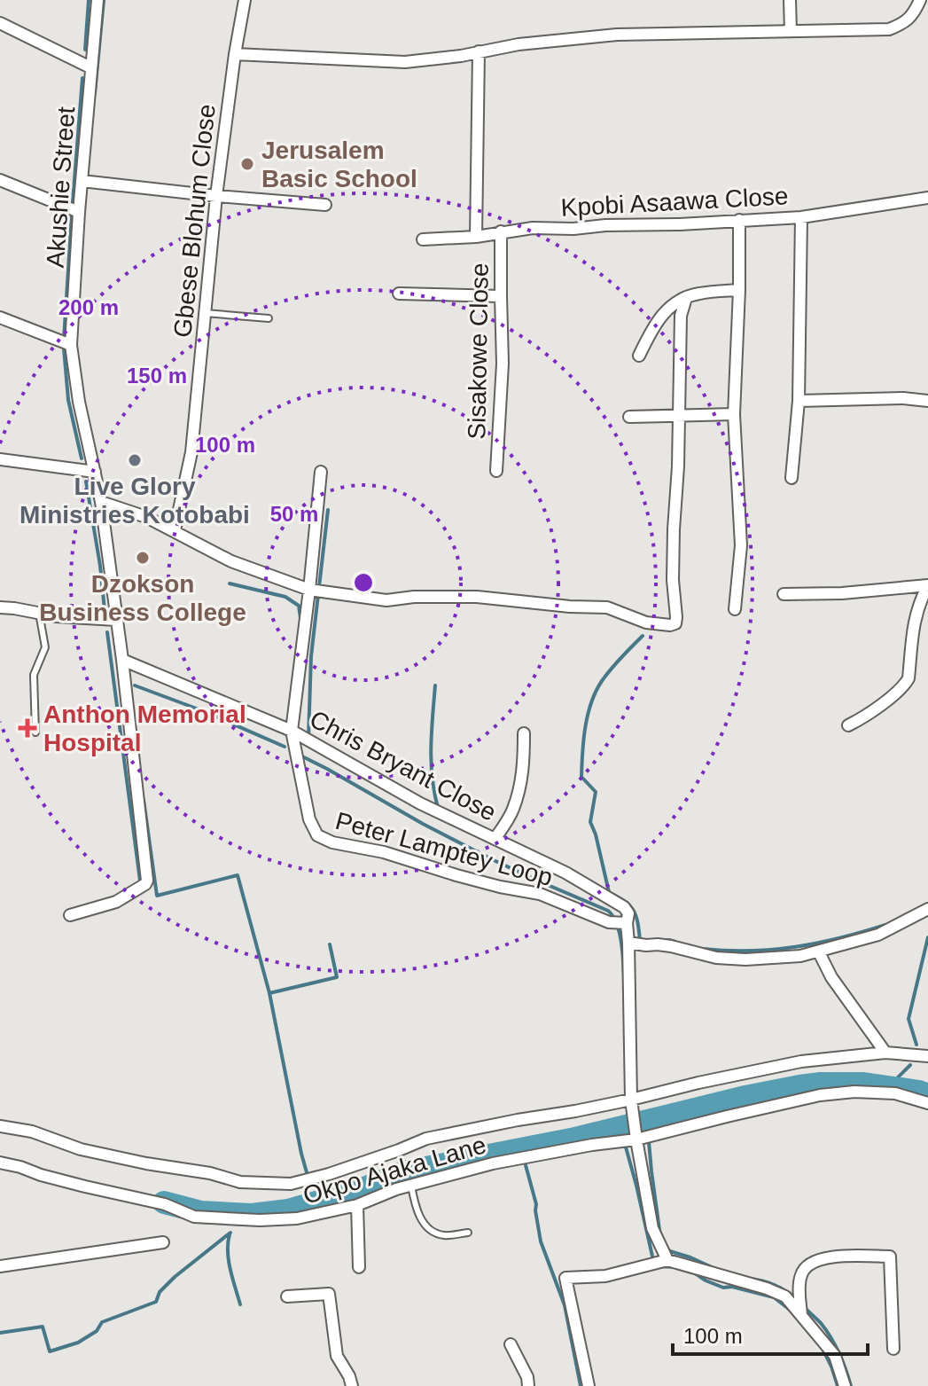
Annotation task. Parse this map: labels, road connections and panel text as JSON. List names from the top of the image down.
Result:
{
  "streets": {
    "street": [
      "Akushie Street",
      "Kpobi Asaawa Close",
      "Gbese Blohum Close",
      "Sisakowe Close",
      "Chris Bryant Close",
      "Peter Lamptey Loop",
      "Okpo Ajaka Lane"
    ]
  },
  "crossings": [
    ["Akushie Street", "Chris Bryant Close"],
    ["Kpobi Asaawa Close", "Sisakowe Close"],
    ["Chris Bryant Close", "Peter Lamptey Loop"]
  ],
  "places": {
    "other": ["Jerusalem Basic School", "Live Glory Ministries Kotobabi", "Dzokson Business College"],
    "health": ["Anthon Memorial Hospital"]
  },
  "scale_bar": "100 m",
  "rings": [
    "200 m",
    "150 m",
    "100 m",
    "50 m"
  ]
}
